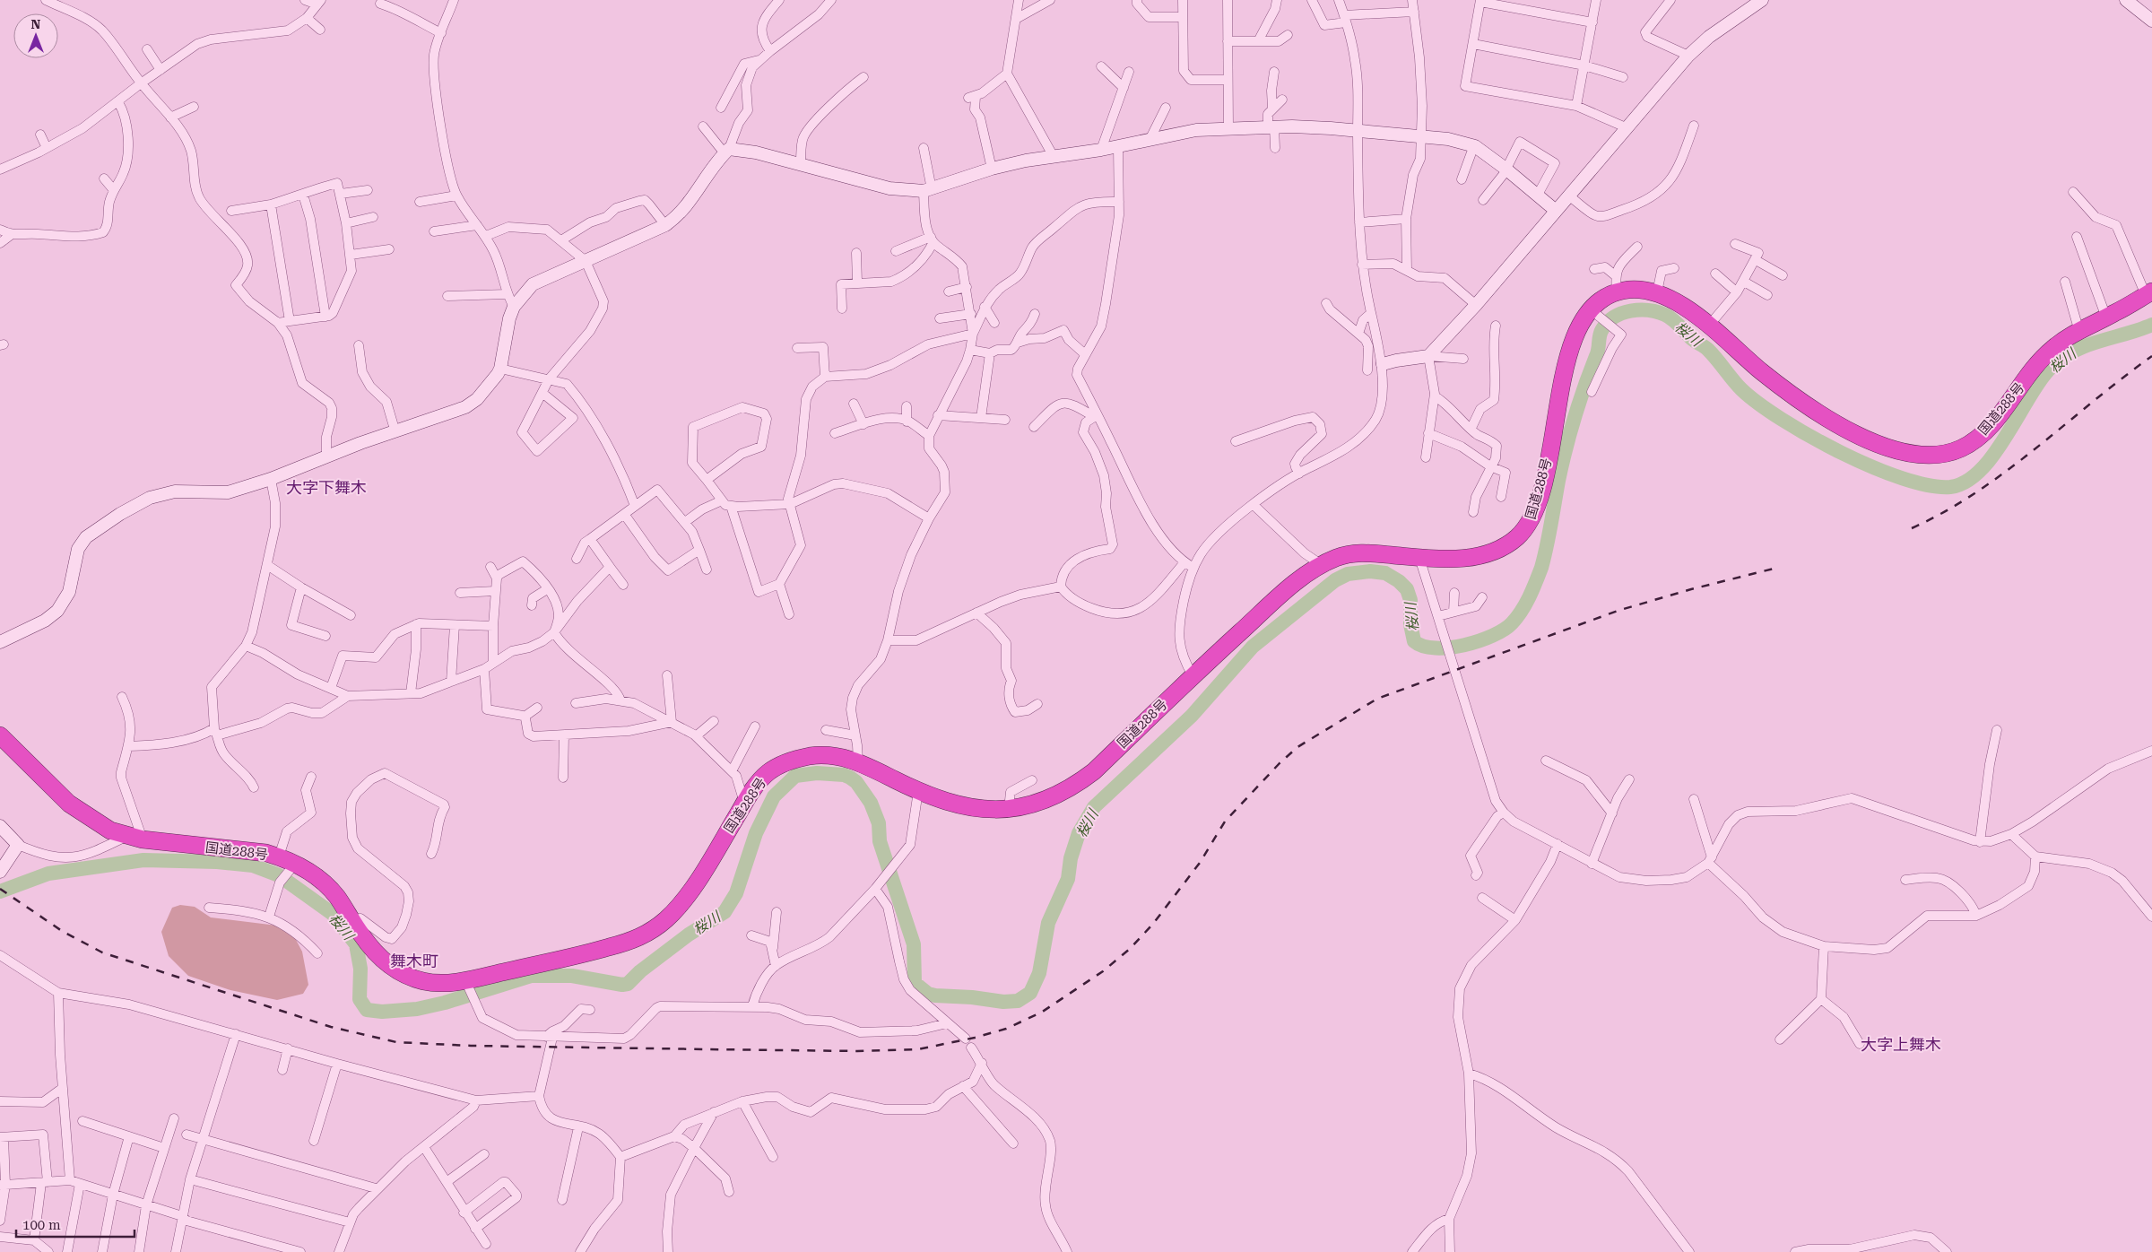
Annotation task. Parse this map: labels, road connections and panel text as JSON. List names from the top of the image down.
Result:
{
  "streets": {
    "highway": ["国道288号"]
  },
  "districts": ["大字下舞木", "舞木町", "大字上舞木"],
  "water": ["桜川"],
  "scale_bar": "100 m",
  "north": "top"
}
